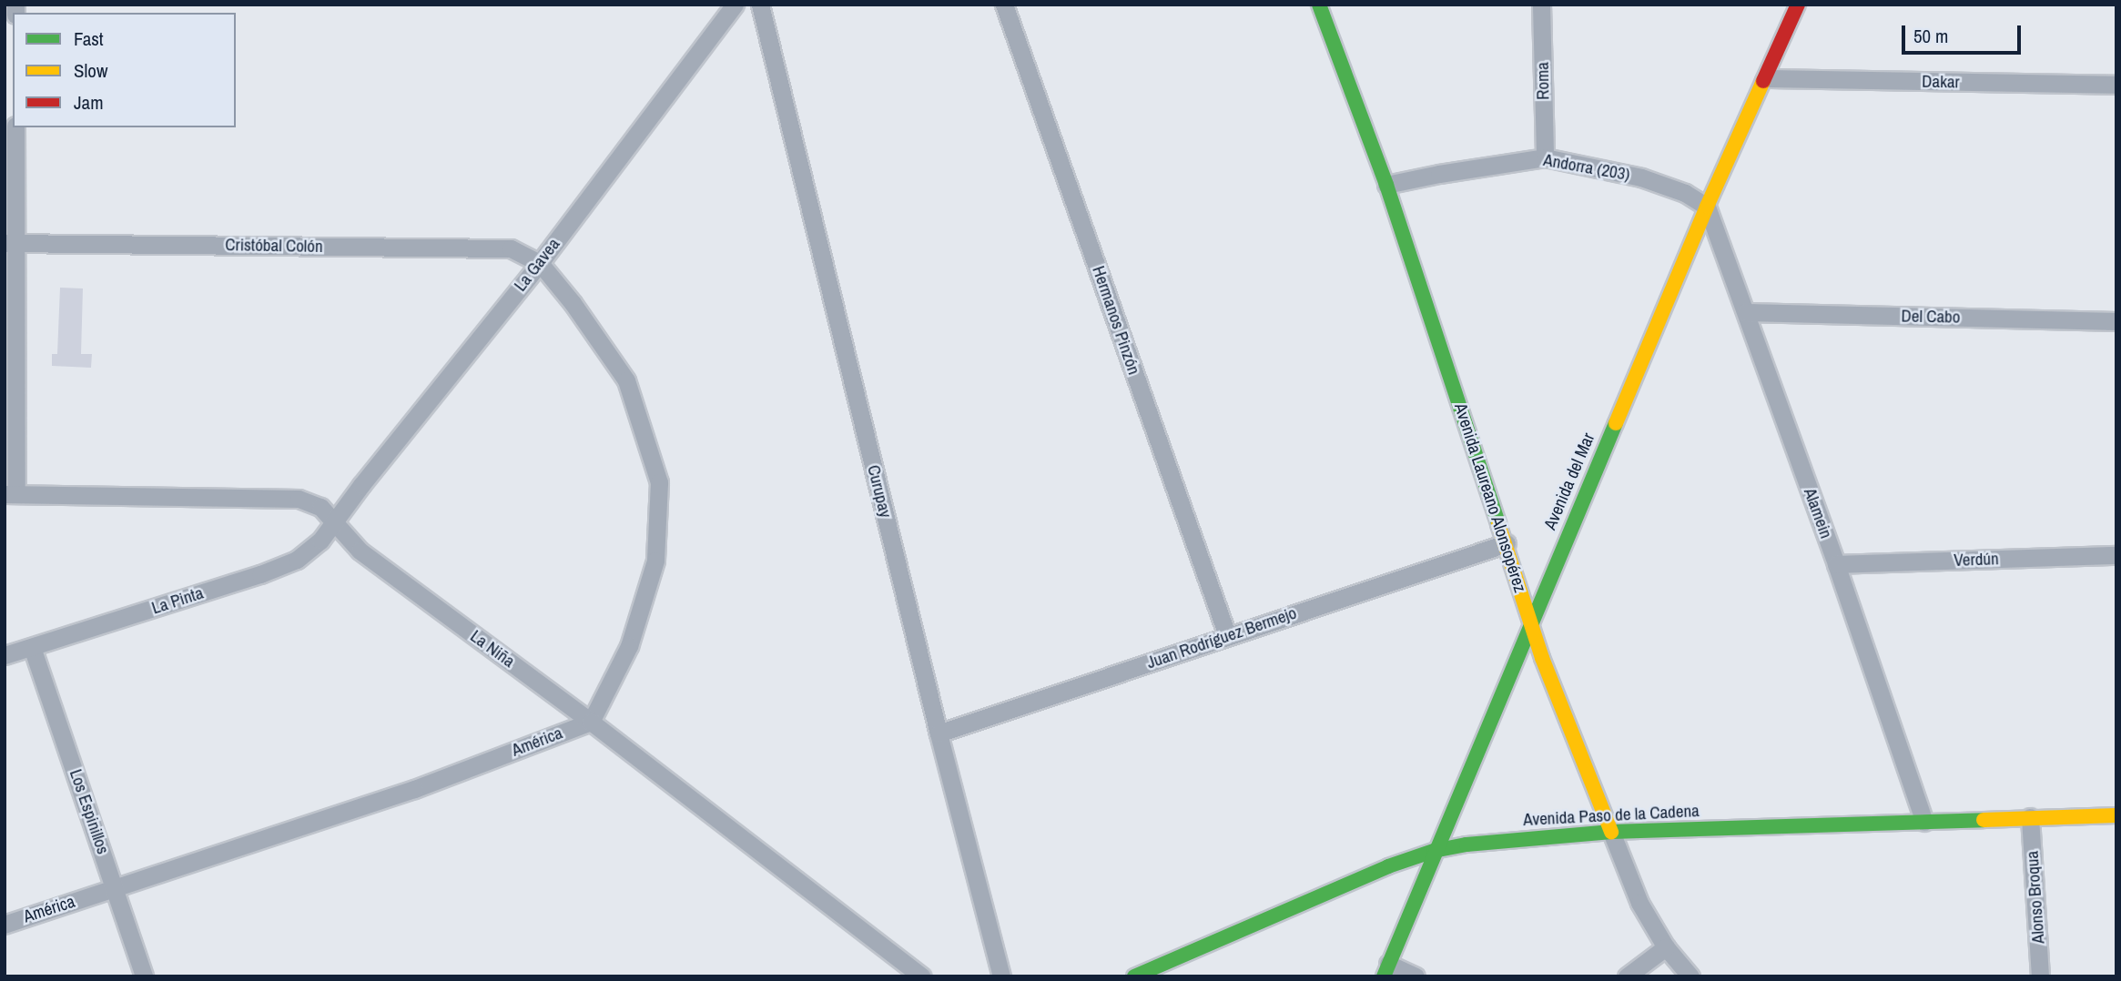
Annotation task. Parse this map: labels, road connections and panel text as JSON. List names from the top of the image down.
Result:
{
  "streets": {
    "street": [
      "Roma",
      "Dakar",
      "Andorra (203)",
      "Cristóbal Colón",
      "La Gavea",
      "Del Cabo",
      "Hermanos Pinzón",
      "Avenida del Mar",
      "Curupay",
      "Avenida Laureano Alonsopérez",
      "Alamein",
      "Verdún",
      "La Pinta",
      "Juan Rodríguez Bermejo",
      "La Niña",
      "América",
      "Los Espinillos",
      "Avenida Paso de la Cadena",
      "Alonso Broqua"
    ]
  },
  "crossings": [
    ["Roma", "Andorra (203)"],
    ["Dakar", "Avenida del Mar"],
    ["Andorra (203)", "Avenida del Mar"],
    ["Andorra (203)", "Avenida Laureano Alonsopérez"],
    ["Andorra (203)", "Alamein"],
    ["Cristóbal Colón", "La Gavea"],
    ["La Gavea", "La Pinta"],
    ["La Gavea", "La Niña"],
    ["Del Cabo", "Alamein"],
    ["Hermanos Pinzón", "Juan Rodríguez Bermejo"],
    ["Avenida del Mar", "Avenida Laureano Alonsopérez"],
    ["Avenida del Mar", "Alamein"],
    ["Avenida del Mar", "Avenida Paso de la Cadena"],
    ["Curupay", "Juan Rodríguez Bermejo"],
    ["Avenida Laureano Alonsopérez", "Juan Rodríguez Bermejo"],
    ["Avenida Laureano Alonsopérez", "Avenida Paso de la Cadena"],
    ["Alamein", "Verdún"],
    ["Alamein", "Avenida Paso de la Cadena"],
    ["La Pinta", "La Niña"],
    ["La Pinta", "Los Espinillos"],
    ["La Niña", "América"],
    ["América", "Los Espinillos"],
    ["Avenida Paso de la Cadena", "Alonso Broqua"]
  ],
  "legend": ["Fast", "Slow", "Jam"],
  "scale_bar": "50 m"
}
